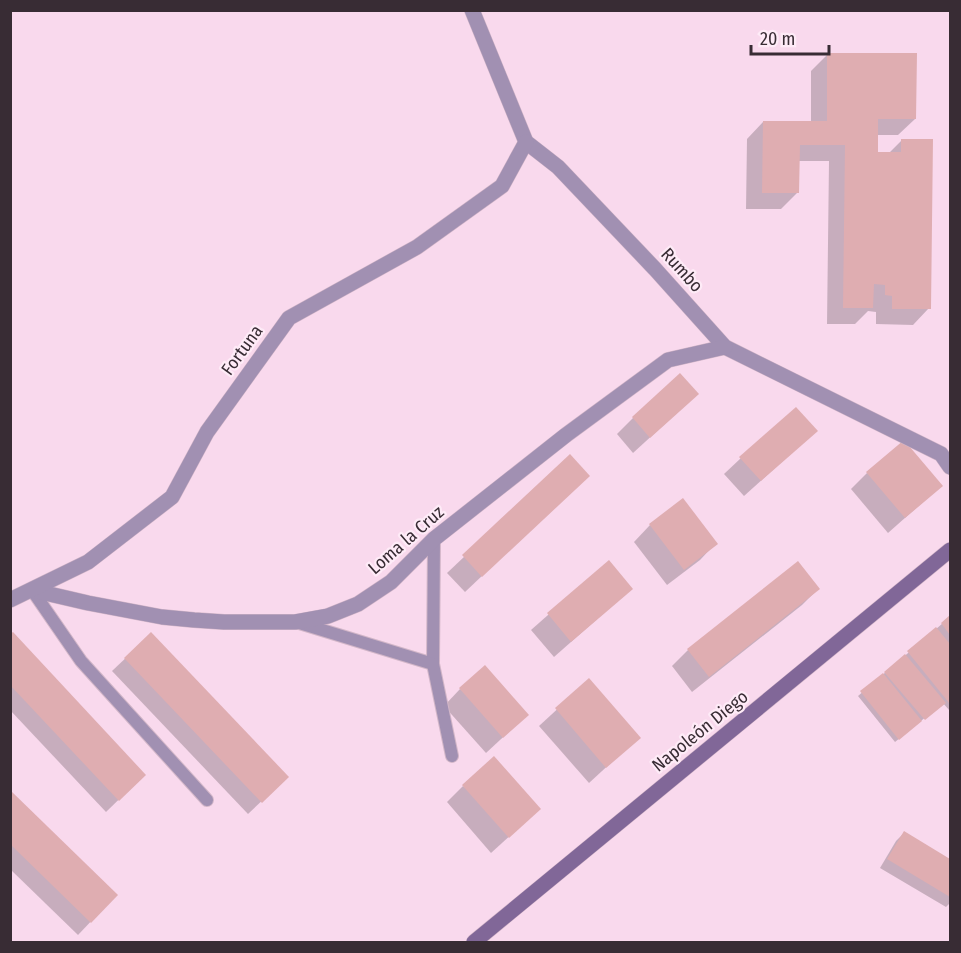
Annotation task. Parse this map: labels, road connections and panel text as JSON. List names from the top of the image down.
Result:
{
  "streets": {
    "main road": ["Napoleón Diego"],
    "street": ["Rumbo", "Fortuna", "Loma la Cruz"]
  },
  "crossings": [
    ["Rumbo", "Fortuna"],
    ["Rumbo", "Loma la Cruz"],
    ["Fortuna", "Loma la Cruz"]
  ],
  "scale_bar": "20 m"
}
